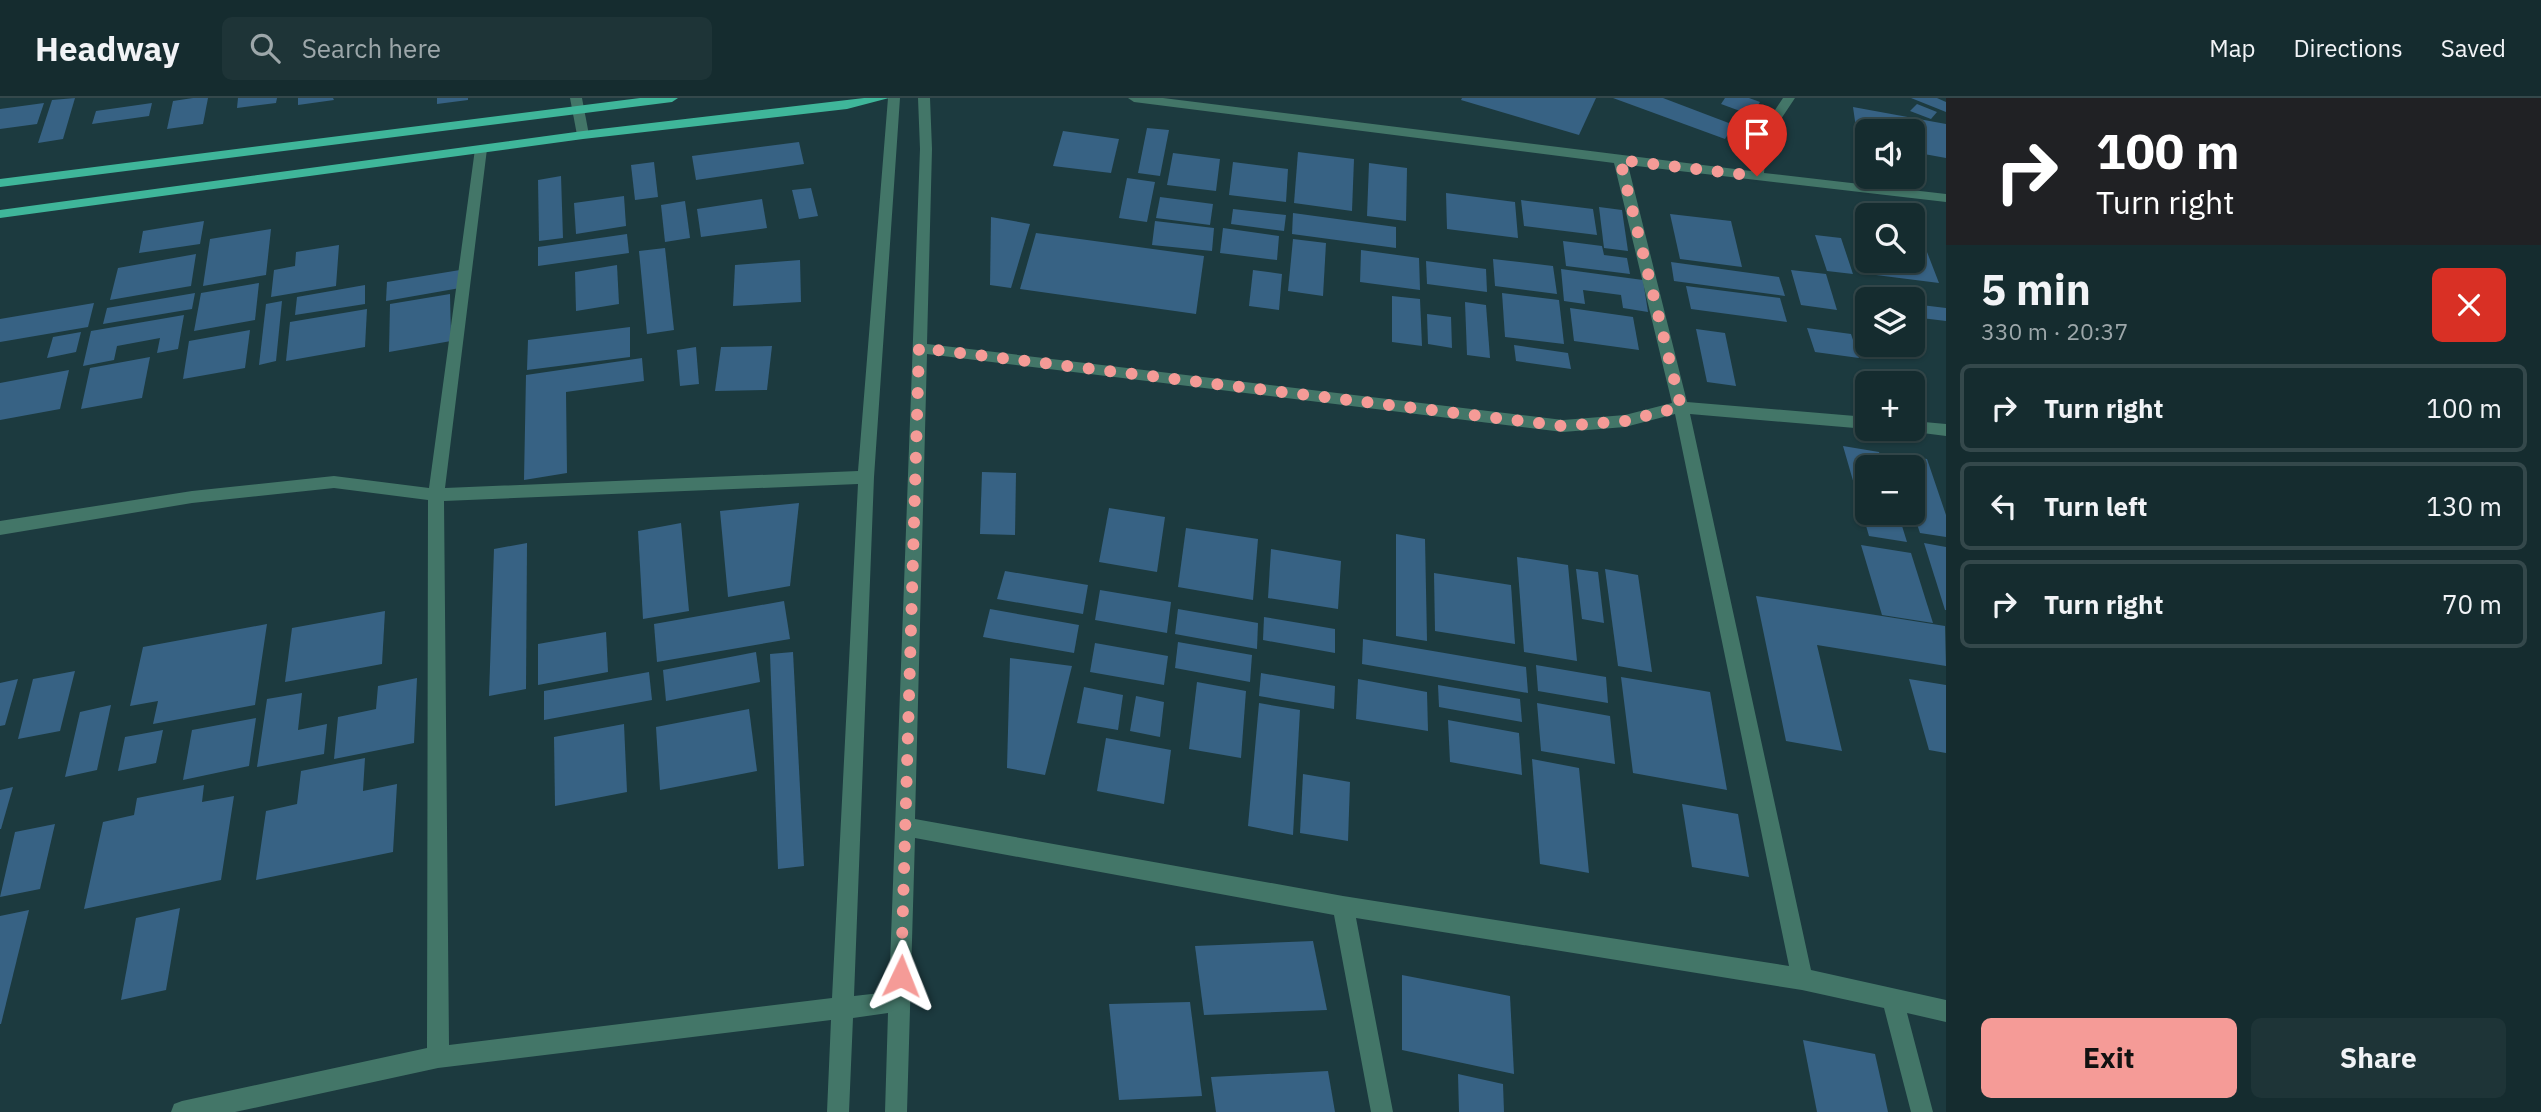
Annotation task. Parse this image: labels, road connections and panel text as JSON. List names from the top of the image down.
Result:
{
  "page": {
    "header": "Headway",
    "search": "Search here",
    "nav": ["Map", "Directions", "Saved"],
    "turn": ["100 m", "Turn right"],
    "map_buttons": ["+", "−"],
    "heading": ["5 min", "330 m · 20:37"],
    "list": [
      {
        "name": "Turn right",
        "value": "100 m"
      },
      {
        "name": "Turn left",
        "value": "130 m"
      },
      {
        "name": "Turn right",
        "value": "70 m"
      }
    ],
    "buttons": ["Exit", "Share"]
  }
}
